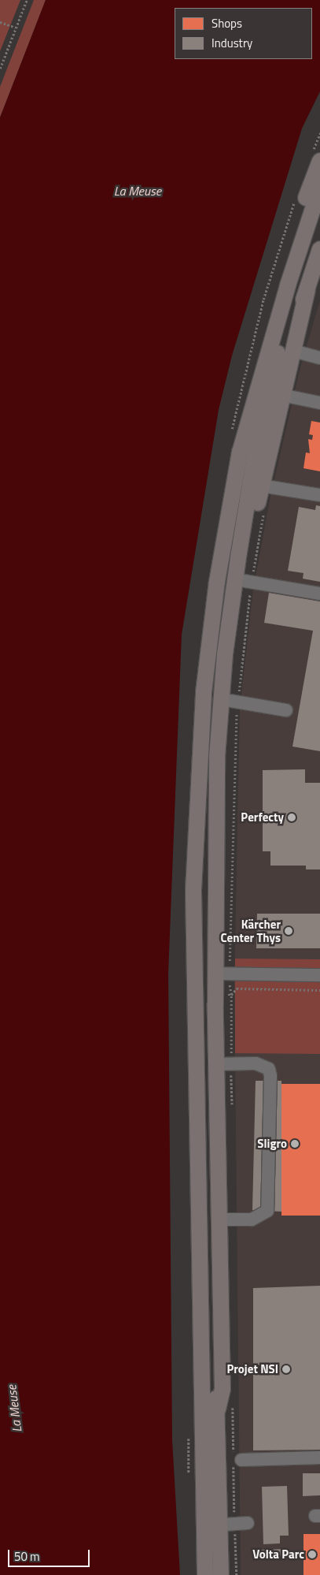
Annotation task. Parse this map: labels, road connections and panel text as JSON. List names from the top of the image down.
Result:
{
  "water": ["La Meuse"],
  "places": [
    "Perfecty",
    "Kärcher Center Thys",
    "Sligro",
    "Projet NSI",
    "Volta Parc"
  ],
  "legend": ["Shops", "Industry"],
  "scale_bar": "50 m"
}
